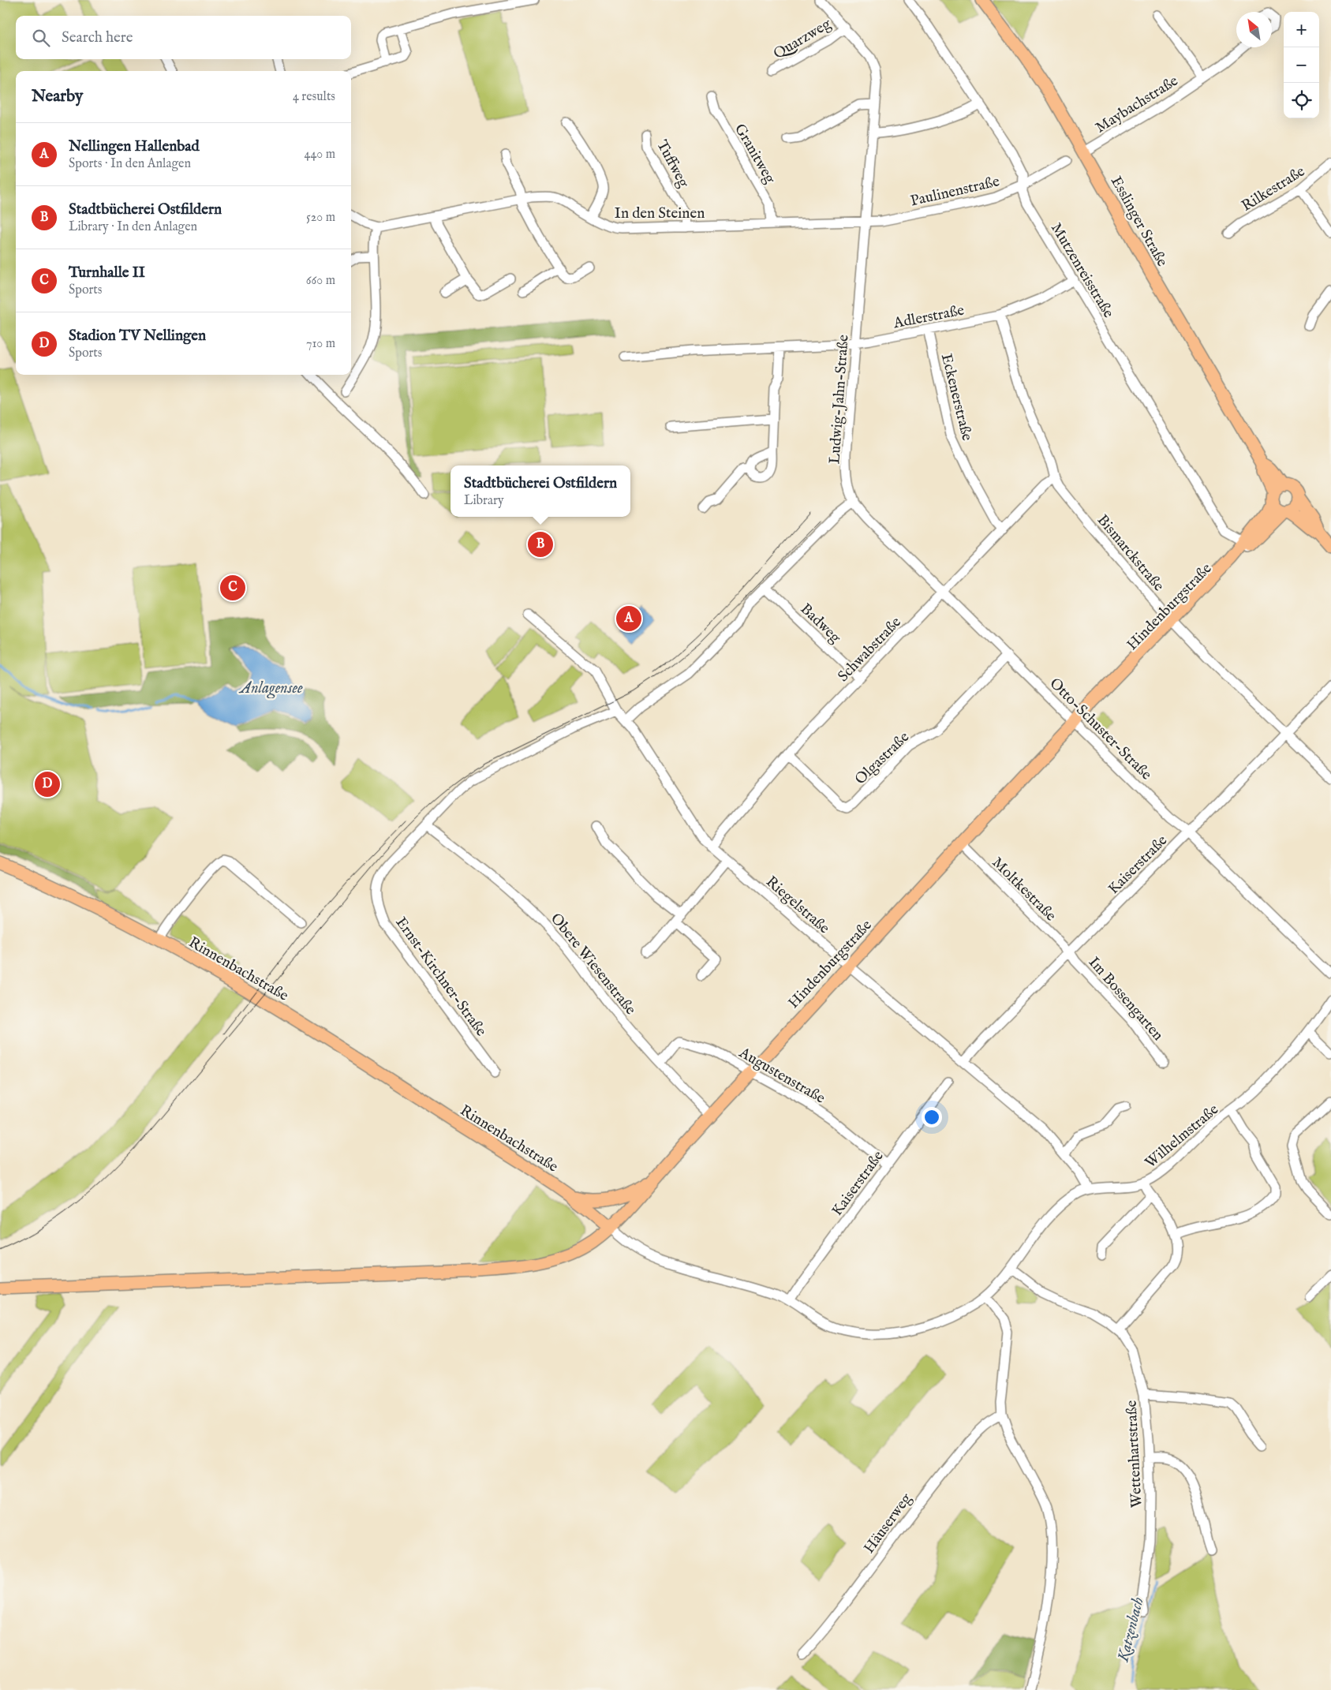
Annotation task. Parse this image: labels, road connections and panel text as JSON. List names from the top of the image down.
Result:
{
  "streets": {
    "main road": ["Esslinger Straße", "Hindenburgstraße", "Rinnenbachstraße"],
    "street": [
      "Quarzweg",
      "Maybachstraße",
      "Granitweg",
      "Tuffweg",
      "Rilkestraße",
      "Paulinenstraße",
      "In den Steinen",
      "Mutzenreisstraße",
      "Adlerstraße",
      "Eckenerstraße",
      "Ludwig-Jahn-Straße",
      "Bismarckstraße",
      "Badweg",
      "Schwabstraße",
      "Otto-Schuster-Straße",
      "Olgastraße",
      "Kaiserstraße",
      "Moltkestraße",
      "Riegelstraße",
      "Obere Wiesenstraße",
      "Ernst-Kirchner-Straße",
      "Im Bossengarten",
      "Augustenstraße",
      "Wilhelmstraße",
      "Wettenhartstraße",
      "Häuserweg"
    ]
  },
  "crossings": [
    ["Quarzweg", "Ludwig-Jahn-Straße"],
    ["Maybachstraße", "Esslinger Straße"],
    ["Granitweg", "In den Steinen"],
    ["Tuffweg", "In den Steinen"],
    ["Paulinenstraße", "In den Steinen"],
    ["Paulinenstraße", "Mutzenreisstraße"],
    ["Paulinenstraße", "Ludwig-Jahn-Straße"],
    ["In den Steinen", "Ludwig-Jahn-Straße"],
    ["Esslinger Straße", "Hindenburgstraße"],
    ["Mutzenreisstraße", "Adlerstraße"],
    ["Mutzenreisstraße", "Hindenburgstraße"],
    ["Adlerstraße", "Eckenerstraße"],
    ["Adlerstraße", "Ludwig-Jahn-Straße"],
    ["Adlerstraße", "Bismarckstraße"],
    ["Eckenerstraße", "Schwabstraße"],
    ["Ludwig-Jahn-Straße", "Otto-Schuster-Straße"],
    ["Bismarckstraße", "Hindenburgstraße"],
    ["Bismarckstraße", "Schwabstraße"],
    ["Bismarckstraße", "Kaiserstraße"],
    ["Hindenburgstraße", "Otto-Schuster-Straße"],
    ["Hindenburgstraße", "Moltkestraße"],
    ["Hindenburgstraße", "Riegelstraße"],
    ["Hindenburgstraße", "Obere Wiesenstraße"],
    ["Hindenburgstraße", "Rinnenbachstraße"],
    ["Hindenburgstraße", "Augustenstraße"],
    ["Badweg", "Schwabstraße"],
    ["Schwabstraße", "Otto-Schuster-Straße"],
    ["Schwabstraße", "Olgastraße"],
    ["Schwabstraße", "Riegelstraße"],
    ["Otto-Schuster-Straße", "Olgastraße"],
    ["Otto-Schuster-Straße", "Kaiserstraße"],
    ["Kaiserstraße", "Moltkestraße"],
    ["Kaiserstraße", "Riegelstraße"],
    ["Kaiserstraße", "Rinnenbachstraße"],
    ["Kaiserstraße", "Im Bossengarten"],
    ["Kaiserstraße", "Augustenstraße"],
    ["Moltkestraße", "Im Bossengarten"],
    ["Riegelstraße", "Ernst-Kirchner-Straße"],
    ["Riegelstraße", "Wilhelmstraße"],
    ["Obere Wiesenstraße", "Ernst-Kirchner-Straße"],
    ["Obere Wiesenstraße", "Augustenstraße"],
    ["Rinnenbachstraße", "Wilhelmstraße"],
    ["Rinnenbachstraße", "Wettenhartstraße"],
    ["Wilhelmstraße", "Wettenhartstraße"]
  ],
  "water": ["Anlagensee", "Katzenbach"],
  "north": "top left",
  "page": {
    "map_buttons": ["+", "−"],
    "search": "Search here",
    "heading": ["Nearby", "4 results"],
    "list": [
      {
        "mark": "A",
        "name": "Nellingen Hallenbad",
        "note": "Sports · In den Anlagen",
        "value": "440 m"
      },
      {
        "mark": "B",
        "name": "Stadtbücherei Ostfildern",
        "note": "Library · In den Anlagen",
        "value": "520 m"
      },
      {
        "mark": "C",
        "name": "Turnhalle II",
        "note": "Sports",
        "value": "660 m"
      },
      {
        "mark": "D",
        "name": "Stadion TV Nellingen",
        "note": "Sports",
        "value": "710 m"
      }
    ],
    "popup": ["Stadtbücherei Ostfildern", "Library"],
    "pins": [
      "B",
      "C",
      "A",
      "D"
    ]
  }
}
